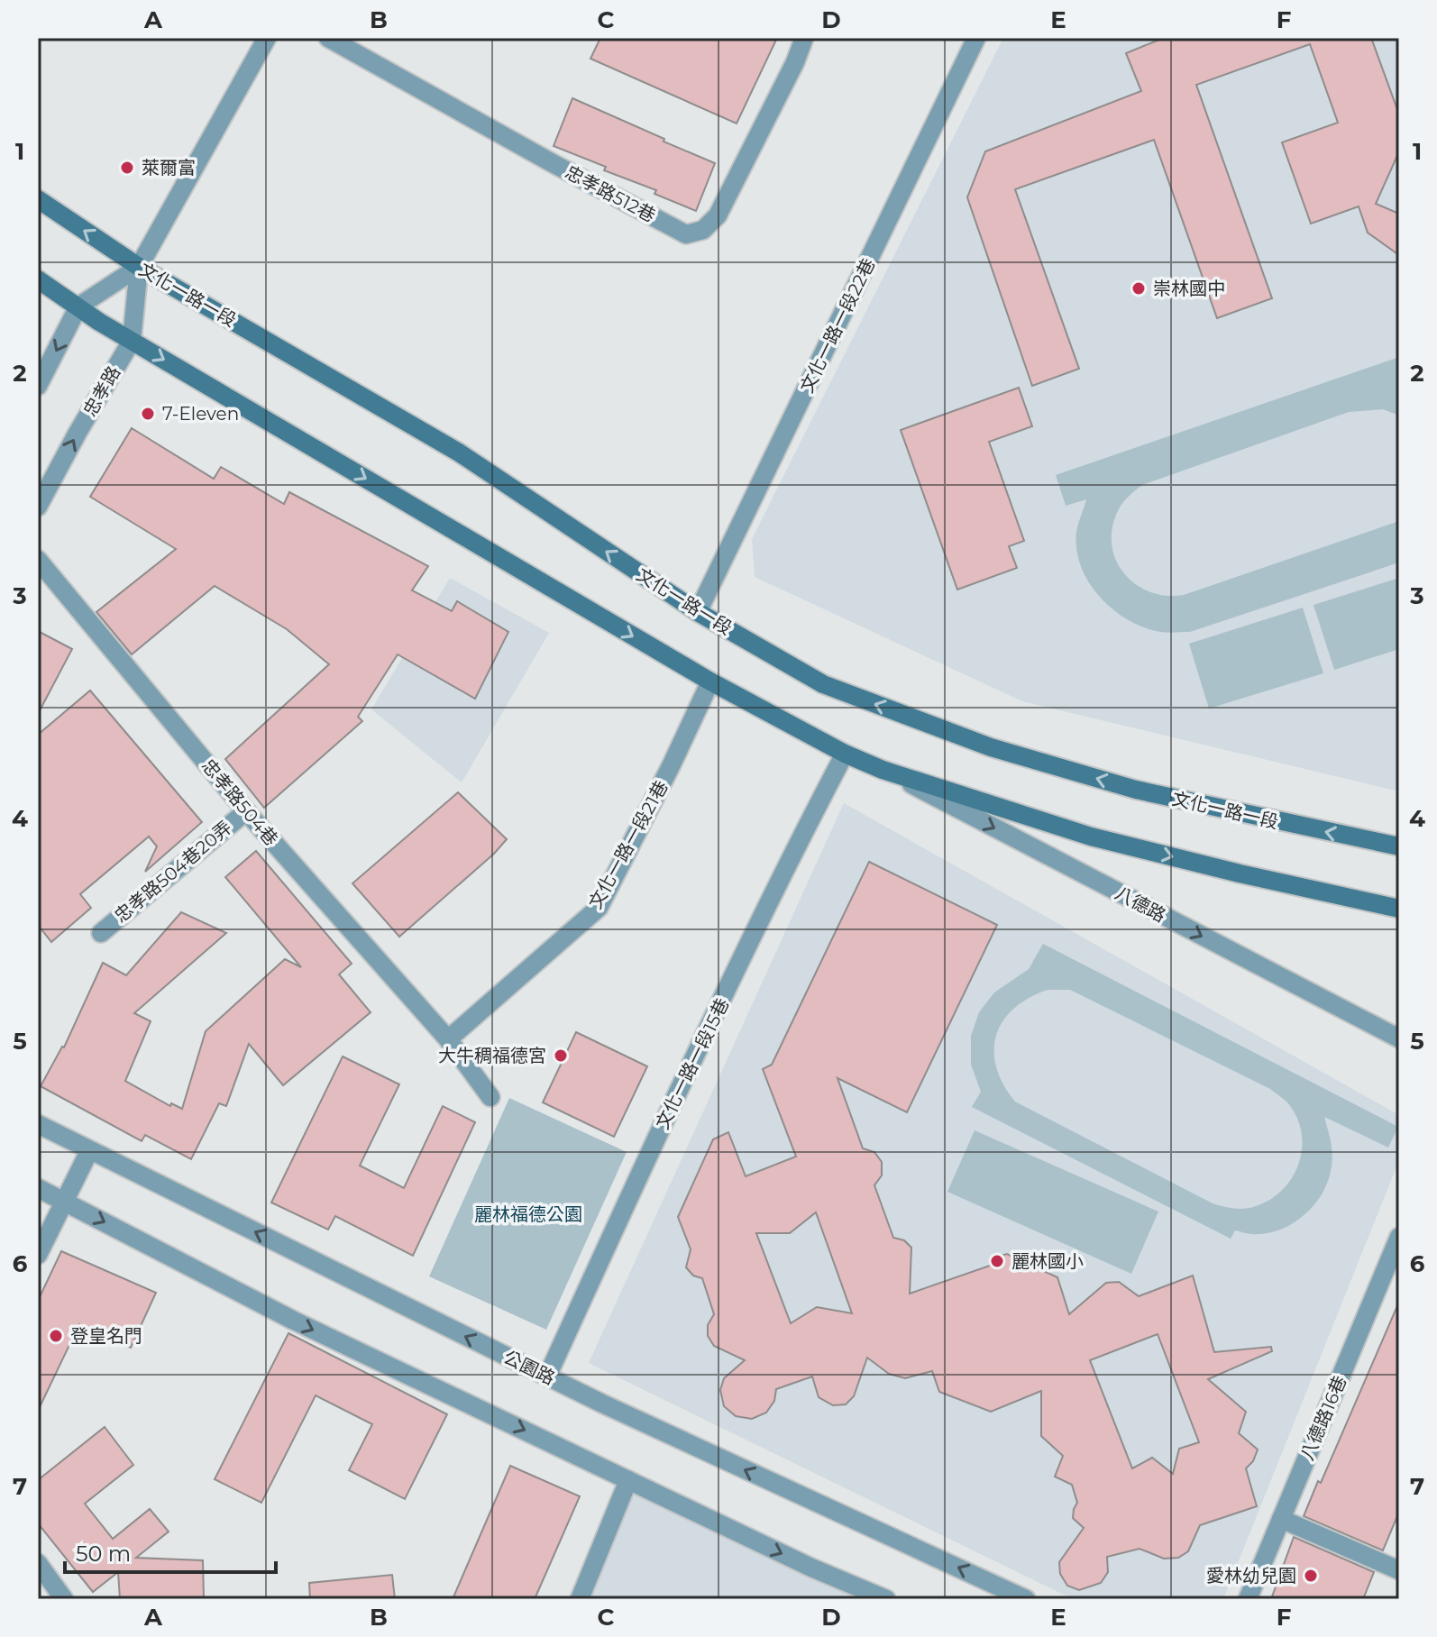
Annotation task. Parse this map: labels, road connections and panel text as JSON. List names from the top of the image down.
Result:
{
  "streets": {
    "main road": ["文化一路一段"],
    "street": [
      "忠孝路512巷",
      "文化一路一段22巷",
      "忠孝路",
      "忠孝路504巷",
      "文化一路一段21巷",
      "忠孝路504巷20弄",
      "八德路",
      "文化一路一段15巷",
      "公園路",
      "八德路16巷"
    ]
  },
  "crossings": [
    ["文化一路一段", "文化一路一段22巷"],
    ["文化一路一段", "忠孝路"],
    ["忠孝路504巷", "文化一路一段21巷"],
    ["忠孝路504巷", "忠孝路504巷20弄"],
    ["文化一路一段15巷", "公園路"]
  ],
  "one_way": ["八德路"],
  "parks": ["麗林福德公園"],
  "places": [
    "萊爾富",
    "崇林國中",
    "7-Eleven",
    "大牛稠福德宮",
    "麗林國小",
    "登皇名門",
    "愛林幼兒園"
  ],
  "scale_bar": "50 m",
  "grid": {
    "columns": [
      "A",
      "B",
      "C",
      "D",
      "E",
      "F"
    ],
    "rows": [
      "1",
      "2",
      "3",
      "4",
      "5",
      "6",
      "7"
    ]
  }
}
